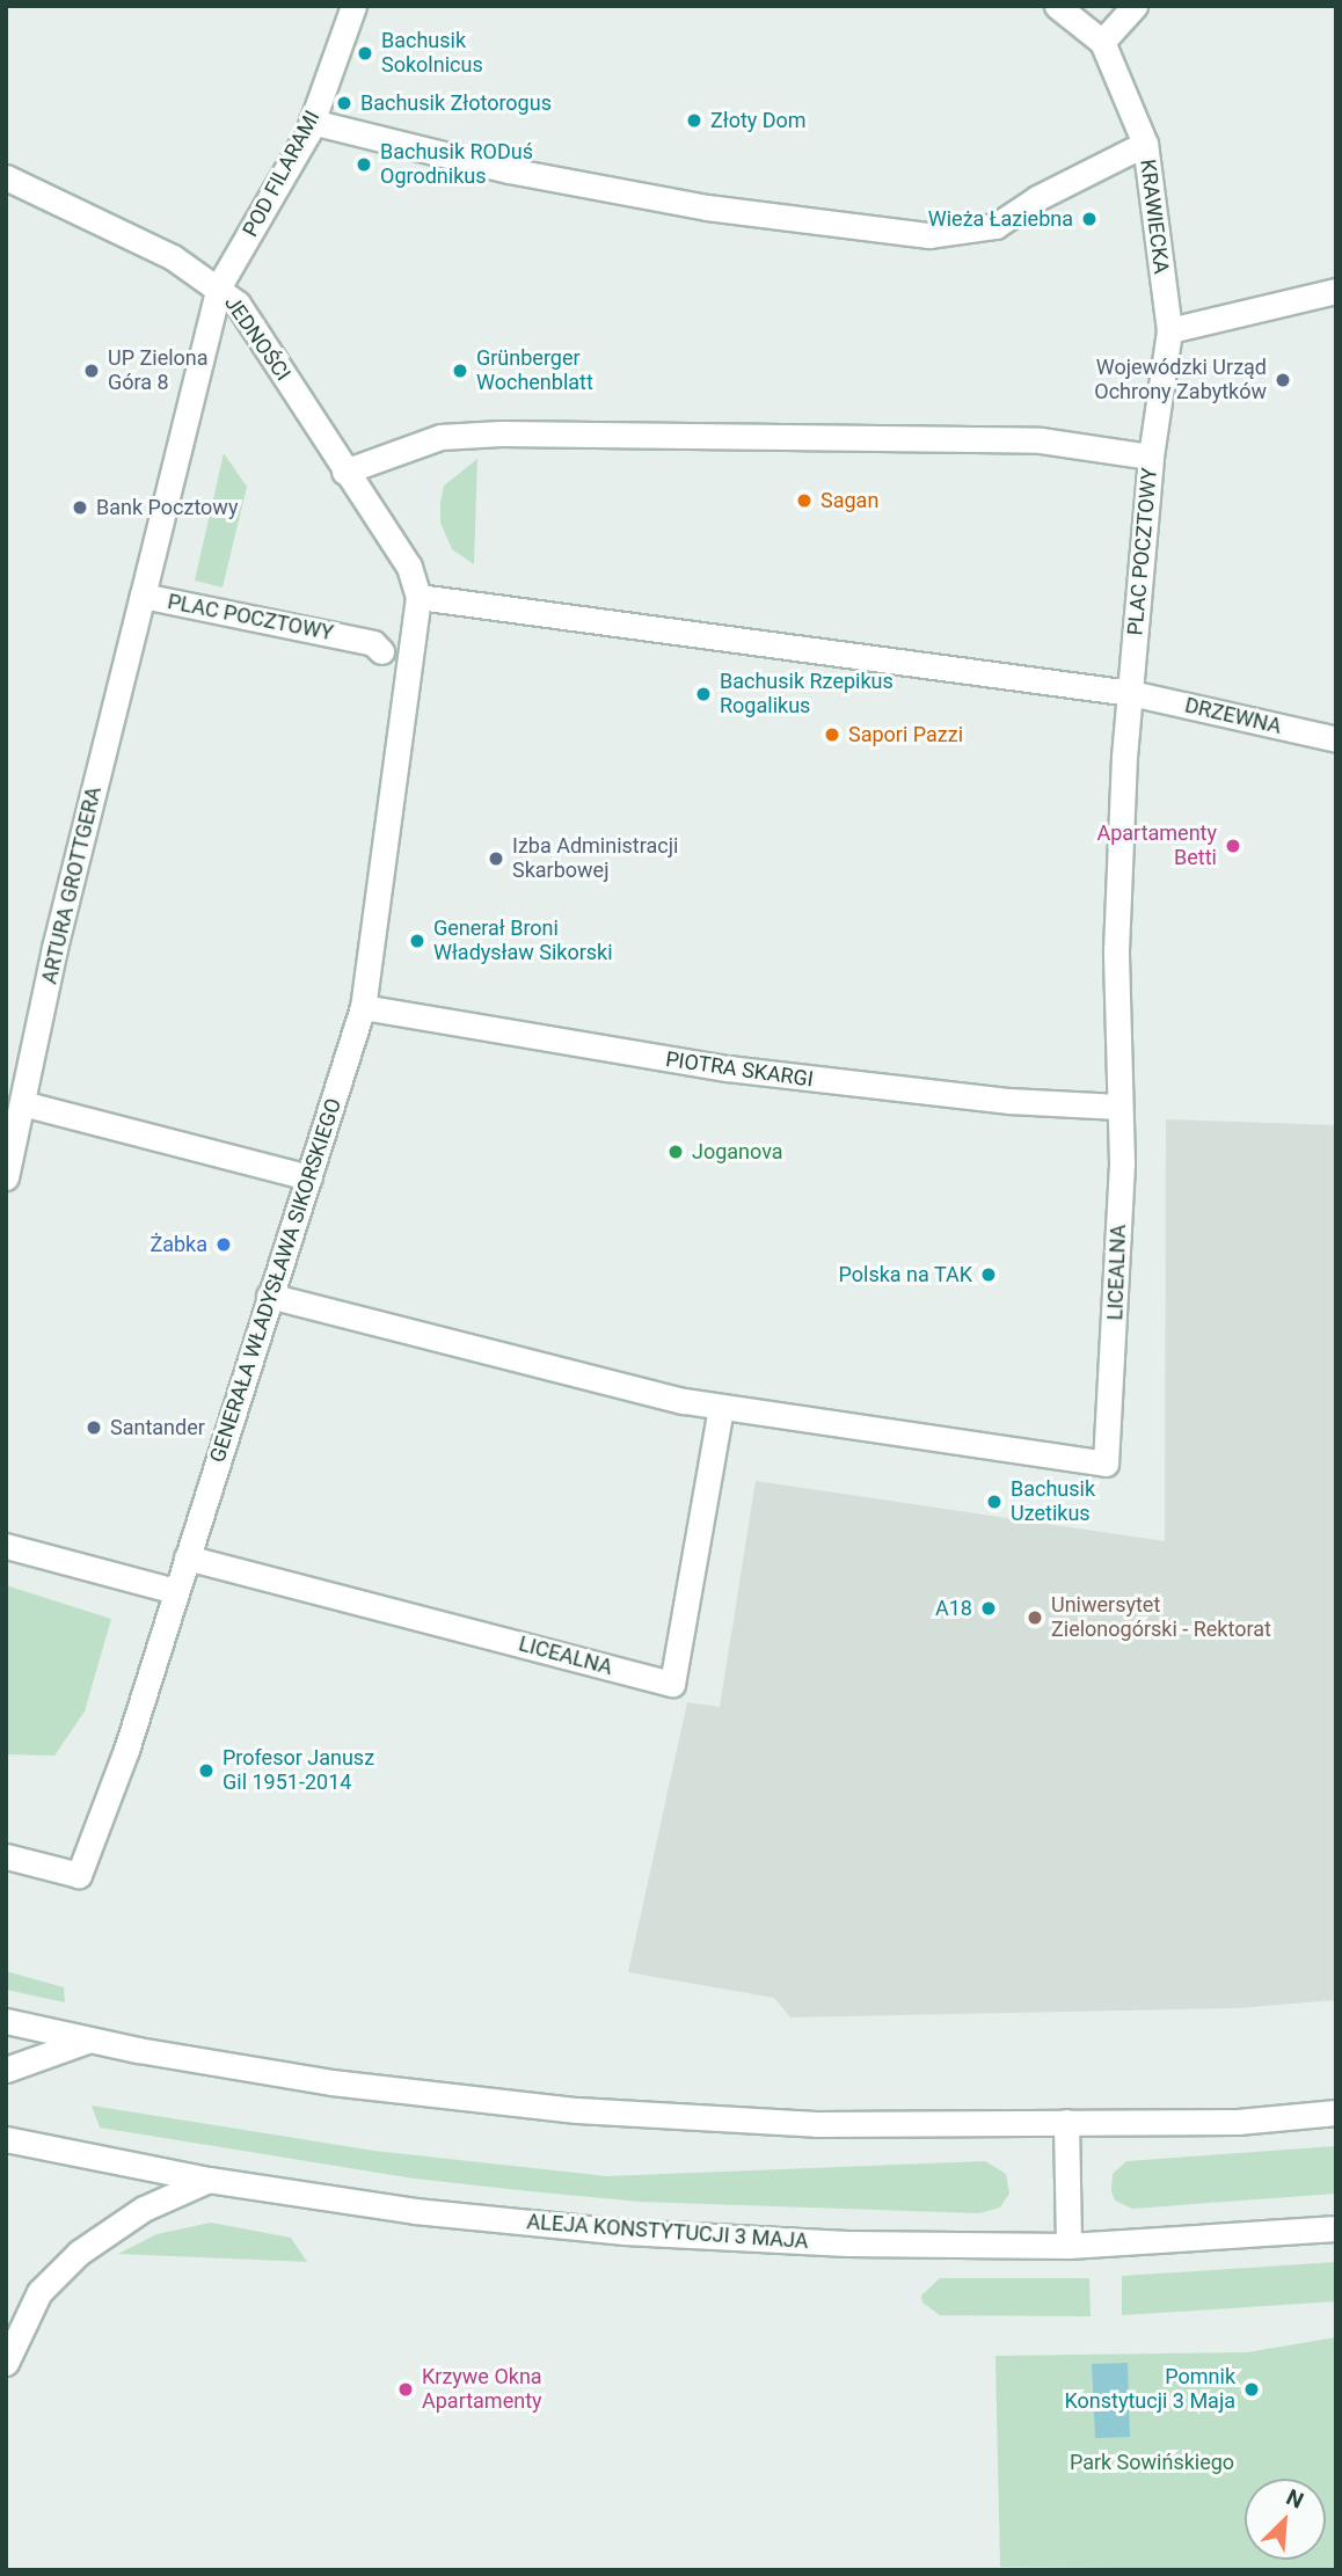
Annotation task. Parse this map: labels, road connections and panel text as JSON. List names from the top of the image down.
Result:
{
  "streets": {
    "street": [
      "POD FILARAMI",
      "KRAWIECKA",
      "JEDNOŚCI",
      "PLAC POCZTOWY",
      "DRZEWNA",
      "ARTURA GROTTGERA",
      "PIOTRA SKARGI",
      "LICEALNA",
      "GENERAŁA WŁADYSŁAWA SIKORSKIEGO",
      "ALEJA KONSTYTUCJI 3 MAJA"
    ]
  },
  "crossings": [
    ["POD FILARAMI", "JEDNOŚCI"],
    ["POD FILARAMI", "PLAC POCZTOWY"],
    ["KRAWIECKA", "PLAC POCZTOWY"],
    ["JEDNOŚCI", "PLAC POCZTOWY"],
    ["JEDNOŚCI", "GENERAŁA WŁADYSŁAWA SIKORSKIEGO"],
    ["PLAC POCZTOWY", "DRZEWNA"],
    ["PLAC POCZTOWY", "ARTURA GROTTGERA"],
    ["PLAC POCZTOWY", "LICEALNA"],
    ["DRZEWNA", "LICEALNA"],
    ["PIOTRA SKARGI", "LICEALNA"],
    ["PIOTRA SKARGI", "GENERAŁA WŁADYSŁAWA SIKORSKIEGO"],
    ["LICEALNA", "GENERAŁA WŁADYSŁAWA SIKORSKIEGO"]
  ],
  "parks": ["Park Sowińskiego"],
  "places": [
    "Bachusik Sokolnicus",
    "Bachusik Złotorogus",
    "Złoty Dom",
    "Bachusik RODuś Ogrodnikus",
    "Wieża Łaziebna",
    "UP Zielona Góra 8",
    "Grünberger Wochenblatt",
    "Wojewódzki Urząd Ochrony Zabytków",
    "Sagan",
    "Bank Pocztowy",
    "Bachusik Rzepikus Rogalikus",
    "Sapori Pazzi",
    "Apartamenty Betti",
    "Izba Administracji Skarbowej",
    "Generał Broni Władysław Sikorski",
    "Joganova",
    "Żabka",
    "Polska na TAK",
    "Santander",
    "Bachusik Uzetikus",
    "A18",
    "Uniwersytet Zielonogórski - Rektorat",
    "Profesor Janusz Gil 1951-2014",
    "Krzywe Okna Apartamenty",
    "Pomnik Konstytucji 3 Maja"
  ],
  "north": "top right"
}
